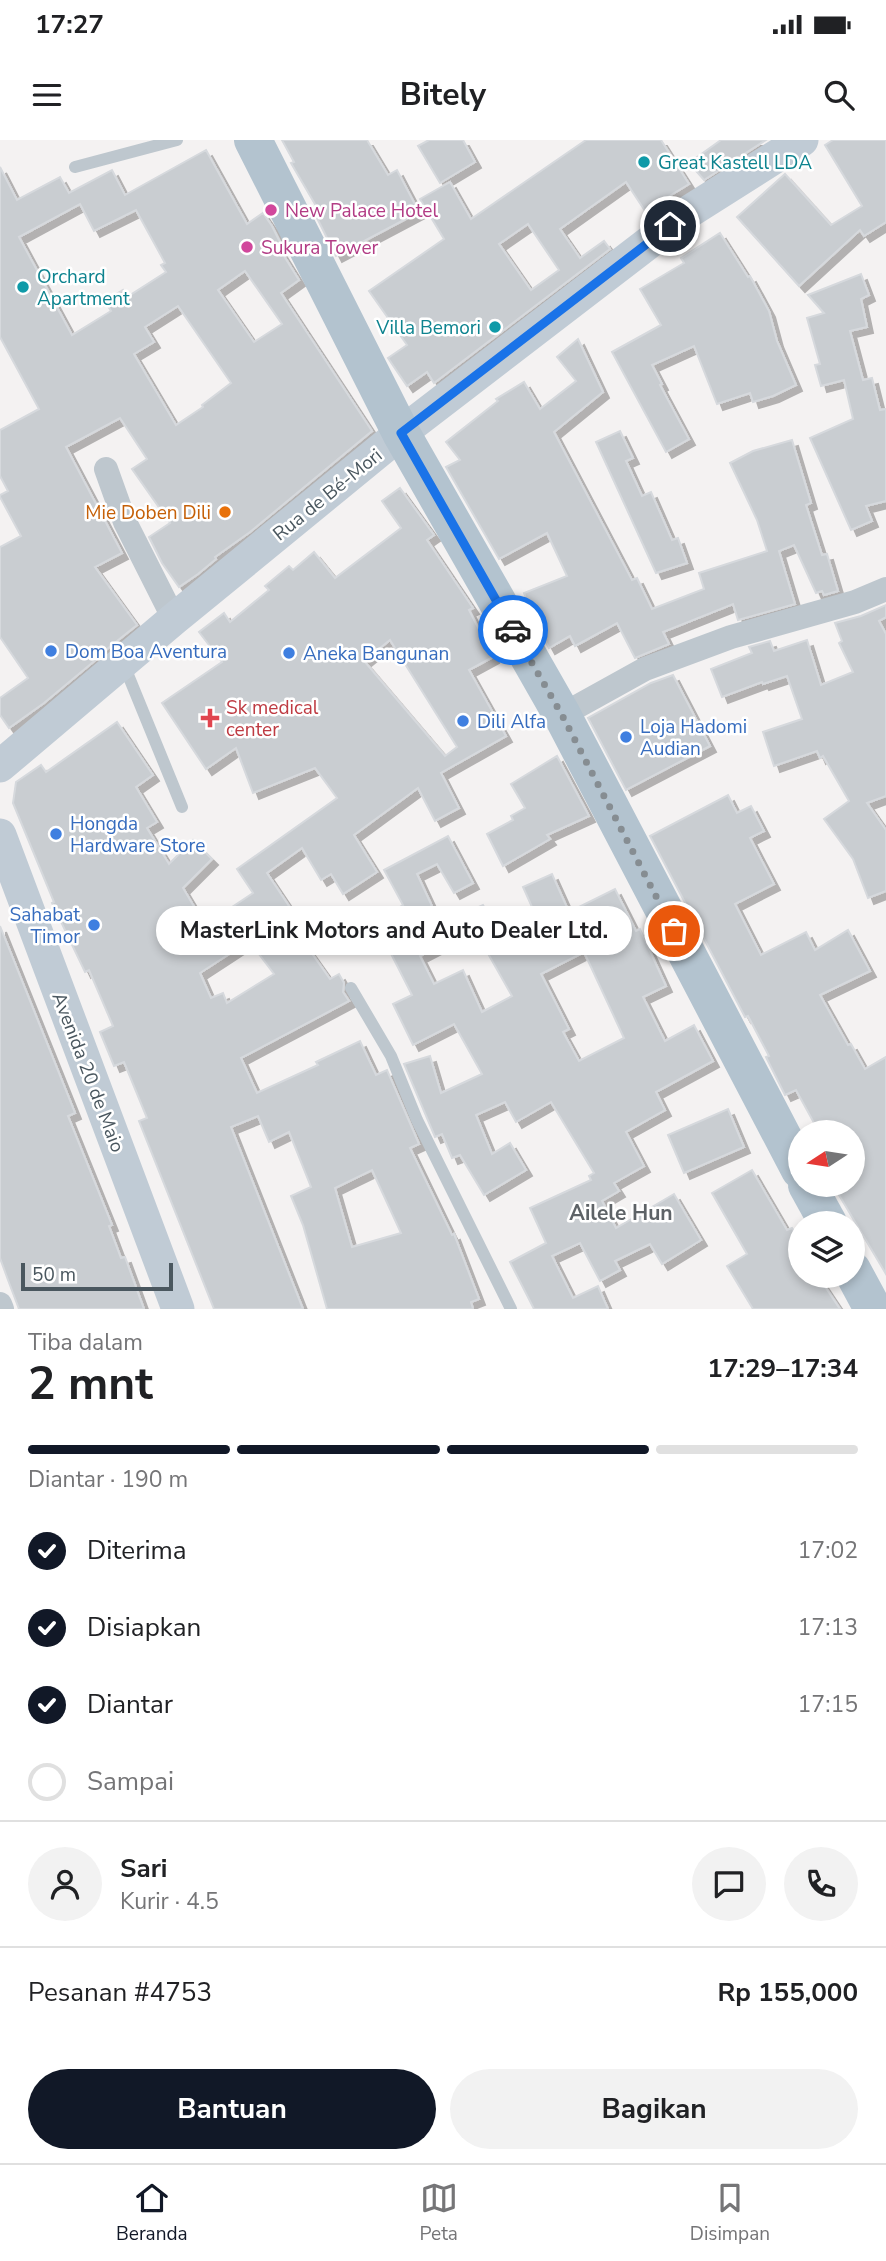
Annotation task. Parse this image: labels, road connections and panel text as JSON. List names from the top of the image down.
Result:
{
  "streets": {
    "main road": ["Rua de Bé-Mori", "Avenida 20 de Maio"]
  },
  "districts": ["Ailele Hun"],
  "places": {
    "other": [
      "Great Kastell LDA",
      "New Palace Hotel",
      "Sukura Tower",
      "Orchard Apartment",
      "Villa Bemori",
      "Mie Doben Dili",
      "Dom Boa Aventura",
      "Aneka Bangunan",
      "Dili Alfa",
      "Loja Hadomi Audian",
      "Hongda Hardware Store",
      "Sahabat Timor",
      "MasterLink Motors and Auto Dealer Ltd."
    ],
    "health": ["Sk medical center"]
  },
  "scale_bar": "50 m",
  "north": "left",
  "page": {
    "status": "17:27",
    "header": "Bitely",
    "bubble": "MasterLink Motors and Auto Dealer Ltd.",
    "scale": "50 m",
    "heading": ["2 mnt", "Tiba dalam", "17:29–17:34"],
    "panel": [
      "Sari",
      "Kurir · 4.5",
      "Pesanan #4753",
      "Rp 155,000"
    ],
    "bar": "Diantar · 190 m",
    "list": [
      ["Diterima", "17:02"],
      ["Disiapkan", "17:13"],
      ["Diantar", "17:15"],
      "Sampai"
    ],
    "buttons": ["Bantuan", "Bagikan"],
    "tabs": ["Beranda", "Peta", "Disimpan"]
  }
}
